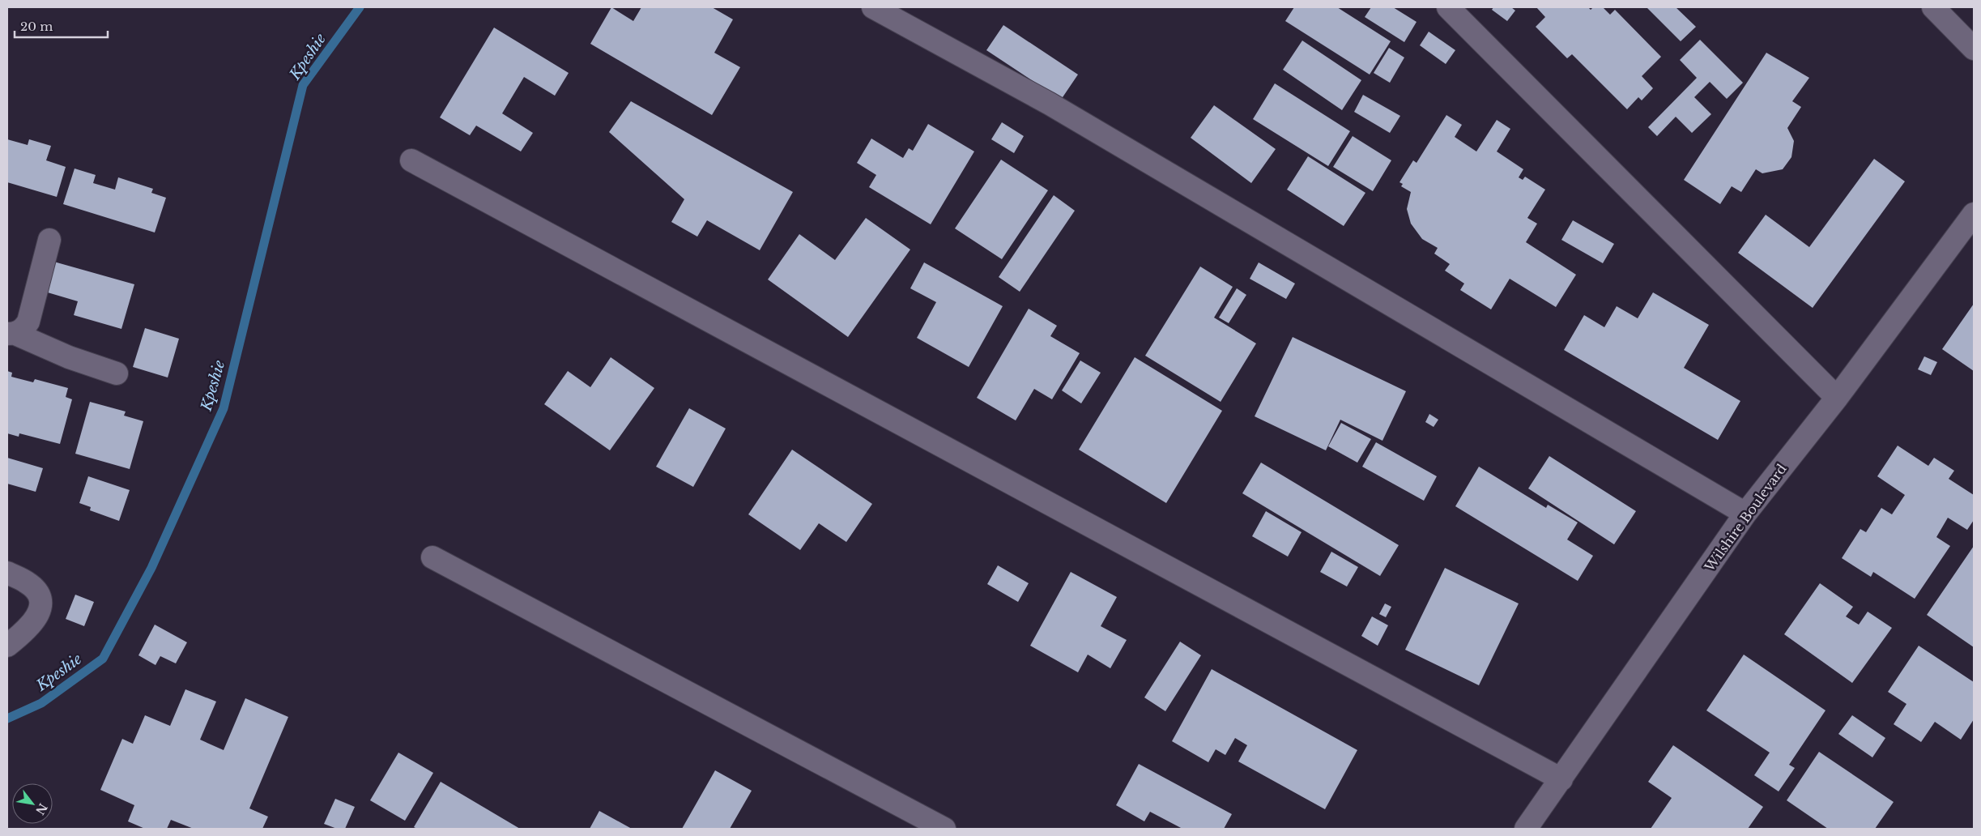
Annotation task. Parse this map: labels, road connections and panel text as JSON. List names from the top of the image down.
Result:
{
  "streets": {
    "street": ["Wilshire Boulevard"]
  },
  "water": ["Kpeshie"],
  "scale_bar": "20 m",
  "north": "bottom right"
}
